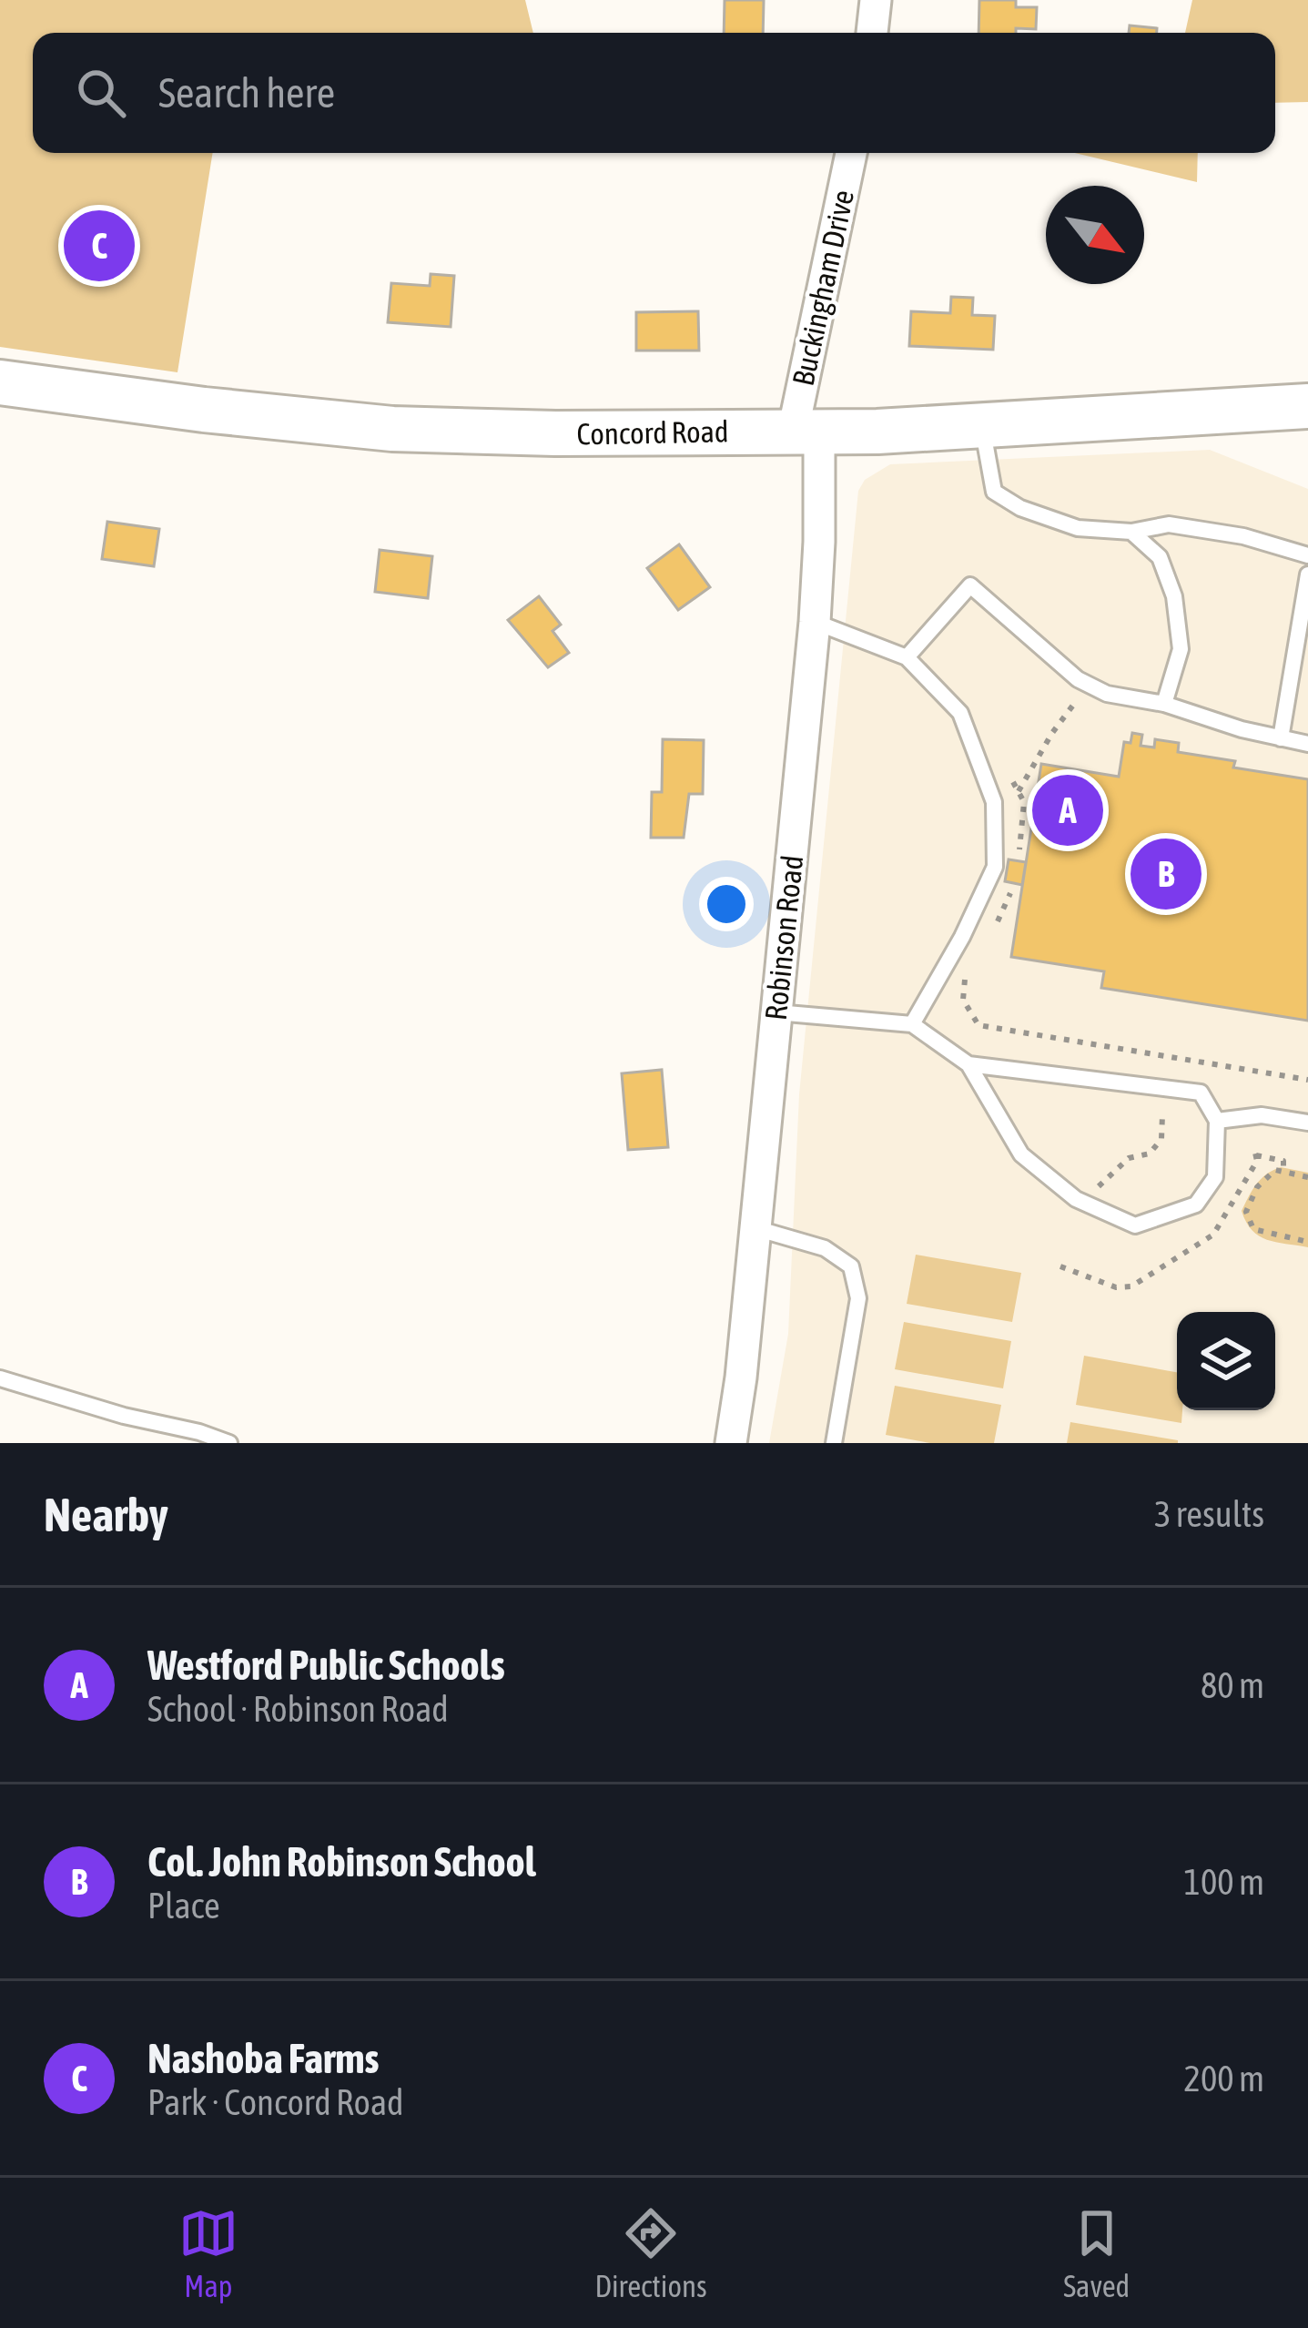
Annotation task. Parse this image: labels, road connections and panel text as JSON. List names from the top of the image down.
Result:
{
  "streets": {
    "main road": ["Concord Road"],
    "street": ["Buckingham Drive", "Robinson Road"]
  },
  "crossings": [
    ["Buckingham Drive", "Concord Road"],
    ["Buckingham Drive", "Robinson Road"],
    ["Concord Road", "Robinson Road"]
  ],
  "north": "bottom right",
  "page": {
    "search": "Search here",
    "pins": ["C", "A", "B"],
    "heading": ["Nearby", "3 results"],
    "list": [
      {
        "mark": "A",
        "name": "Westford Public Schools",
        "note": "School · Robinson Road",
        "value": "80 m"
      },
      {
        "mark": "B",
        "name": "Col. John Robinson School",
        "note": "Place",
        "value": "100 m"
      },
      {
        "mark": "C",
        "name": "Nashoba Farms",
        "note": "Park · Concord Road",
        "value": "200 m"
      }
    ],
    "nav": ["Map", "Directions", "Saved"]
  }
}
